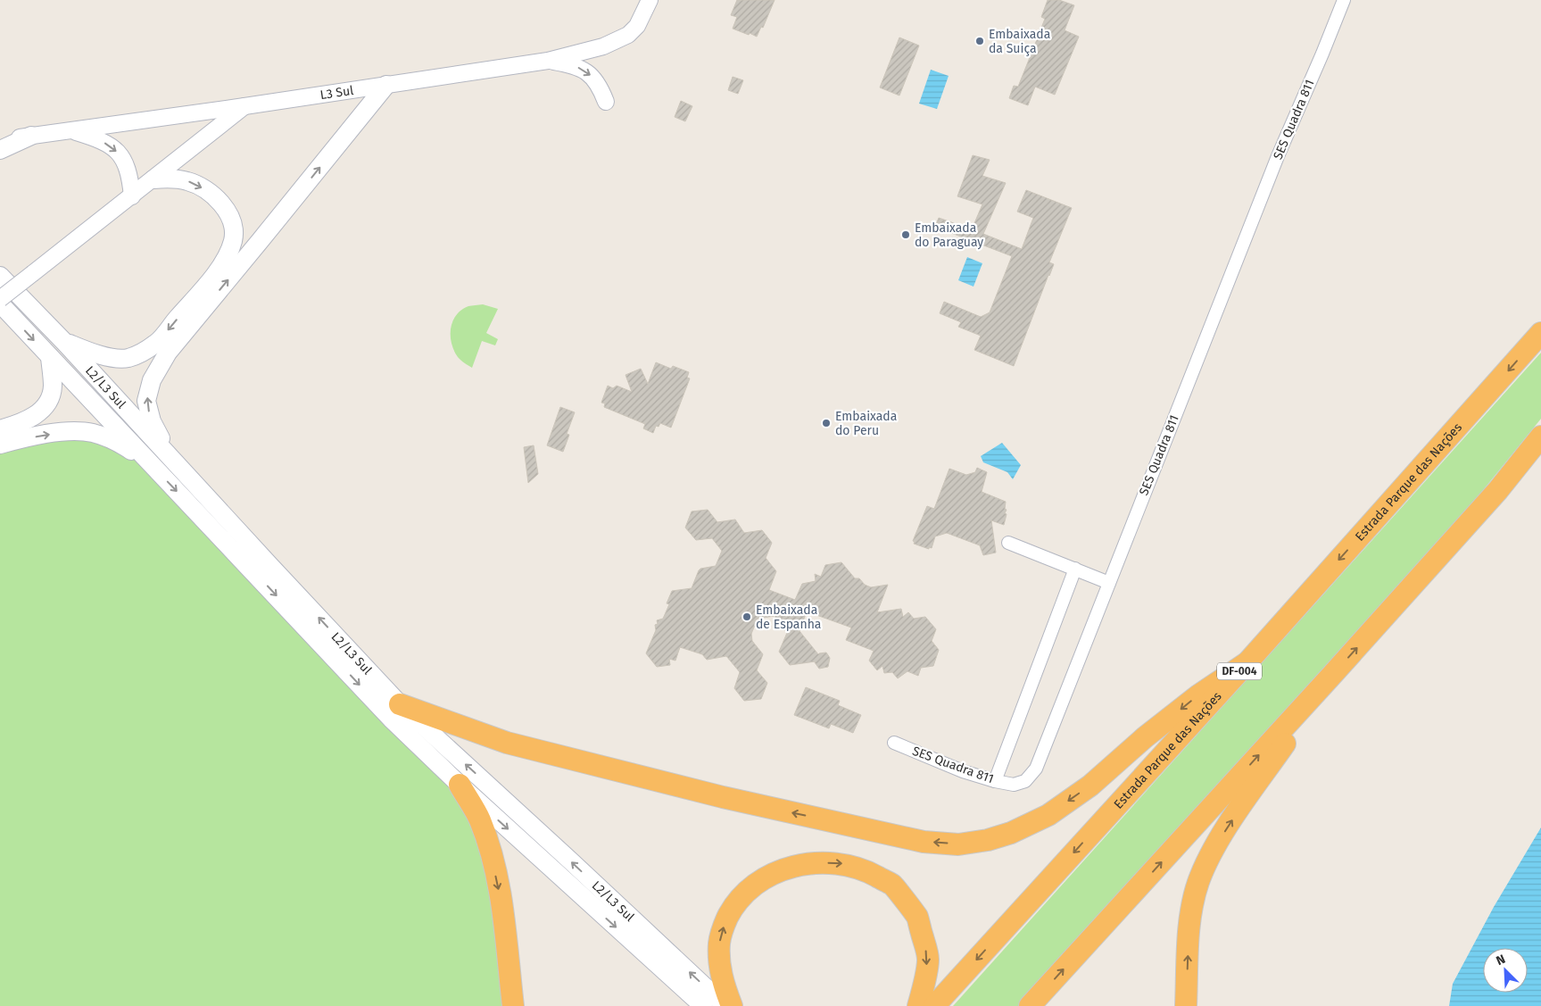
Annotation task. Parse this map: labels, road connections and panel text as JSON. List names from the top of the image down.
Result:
{
  "streets": {
    "highway": ["Estrada Parque das Nações", "DF-004"],
    "main road": ["L2/L3 Sul"],
    "street": ["L3 Sul", "SES Quadra 811"]
  },
  "places": [
    "Embaixada da Suiça",
    "Embaixada do Paraguay",
    "Embaixada do Peru",
    "Embaixada de Espanha"
  ],
  "north": "top left"
}
